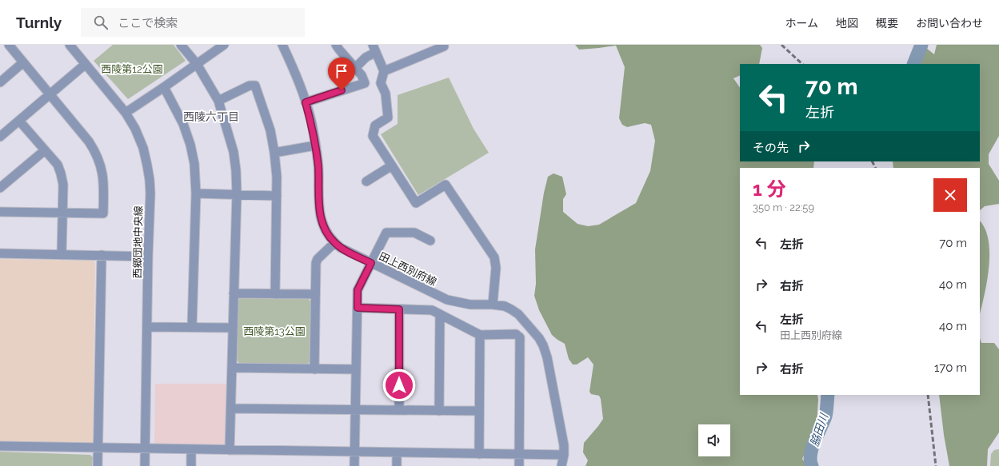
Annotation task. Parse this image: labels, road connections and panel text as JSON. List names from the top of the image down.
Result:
{
  "streets": {
    "street": ["西郷団地中央線", "田上西別府線"]
  },
  "districts": ["西陵六丁目"],
  "water": ["脇田川"],
  "parks": ["西陵第12公園", "西陵第13公園"],
  "page": {
    "header": "Turnly",
    "search": "ここで検索",
    "nav": [
      "ホーム",
      "地図",
      "概要",
      "お問い合わせ"
    ],
    "turn": ["70 m", "左折"],
    "then": "その先",
    "heading": ["1 分", "350 m · 22:59"],
    "list": [
      {
        "name": "左折",
        "value": "70 m"
      },
      {
        "name": "右折",
        "value": "40 m"
      },
      {
        "name": "左折",
        "note": "田上西別府線",
        "value": "40 m"
      },
      {
        "name": "右折",
        "value": "170 m"
      }
    ]
  }
}
